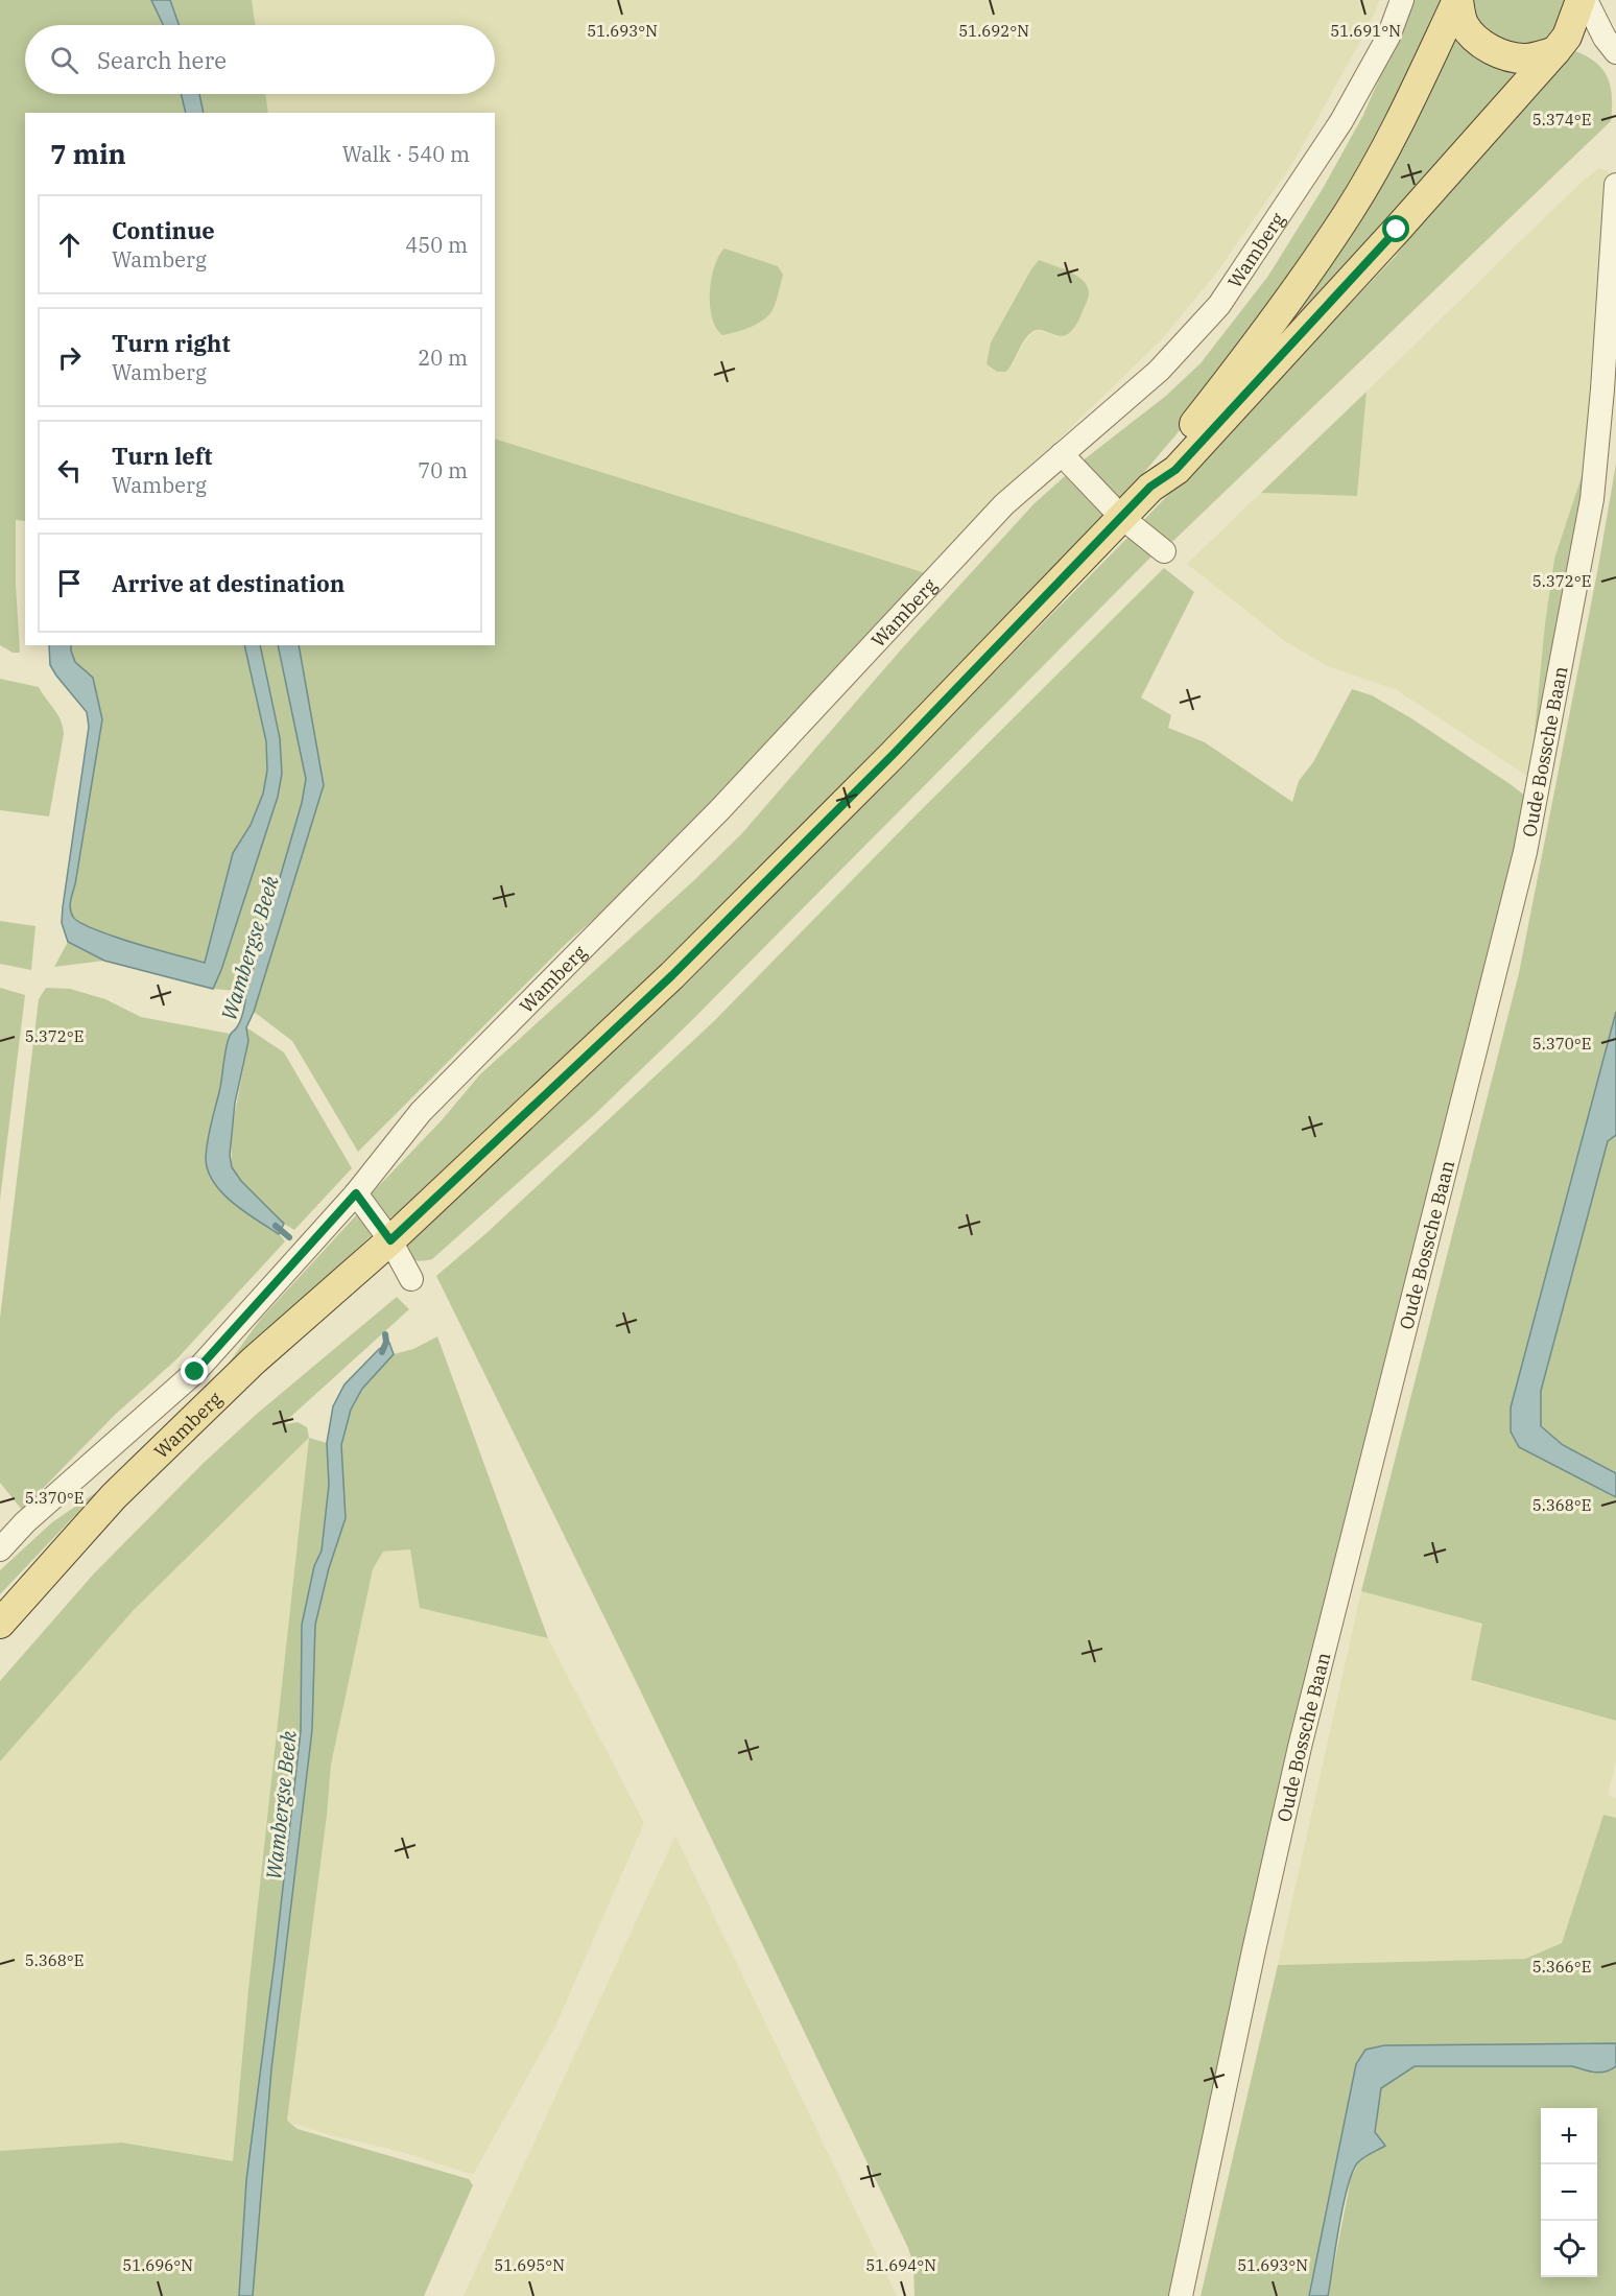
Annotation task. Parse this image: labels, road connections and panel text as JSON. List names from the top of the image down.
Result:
{
  "streets": {
    "main road": ["Wamberg"],
    "street": ["Oude Bossche Baan"]
  },
  "water": ["Wambergse Beek"],
  "page": {
    "search": "Search here",
    "heading": ["7 min", "Walk · 540 m"],
    "list": [
      ["Continue", "Wamberg", "450 m"],
      ["Turn right", "Wamberg", "20 m"],
      ["Turn left", "Wamberg", "70 m"],
      "Arrive at destination"
    ],
    "map_buttons": ["+", "−"]
  },
  "coordinates": [
    "51.693°N",
    "51.692°N",
    "51.691°N",
    "5.374°E",
    "5.372°E",
    "5.370°E",
    "5.368°E",
    "5.366°E",
    "51.696°N",
    "51.695°N",
    "51.694°N"
  ]
}
